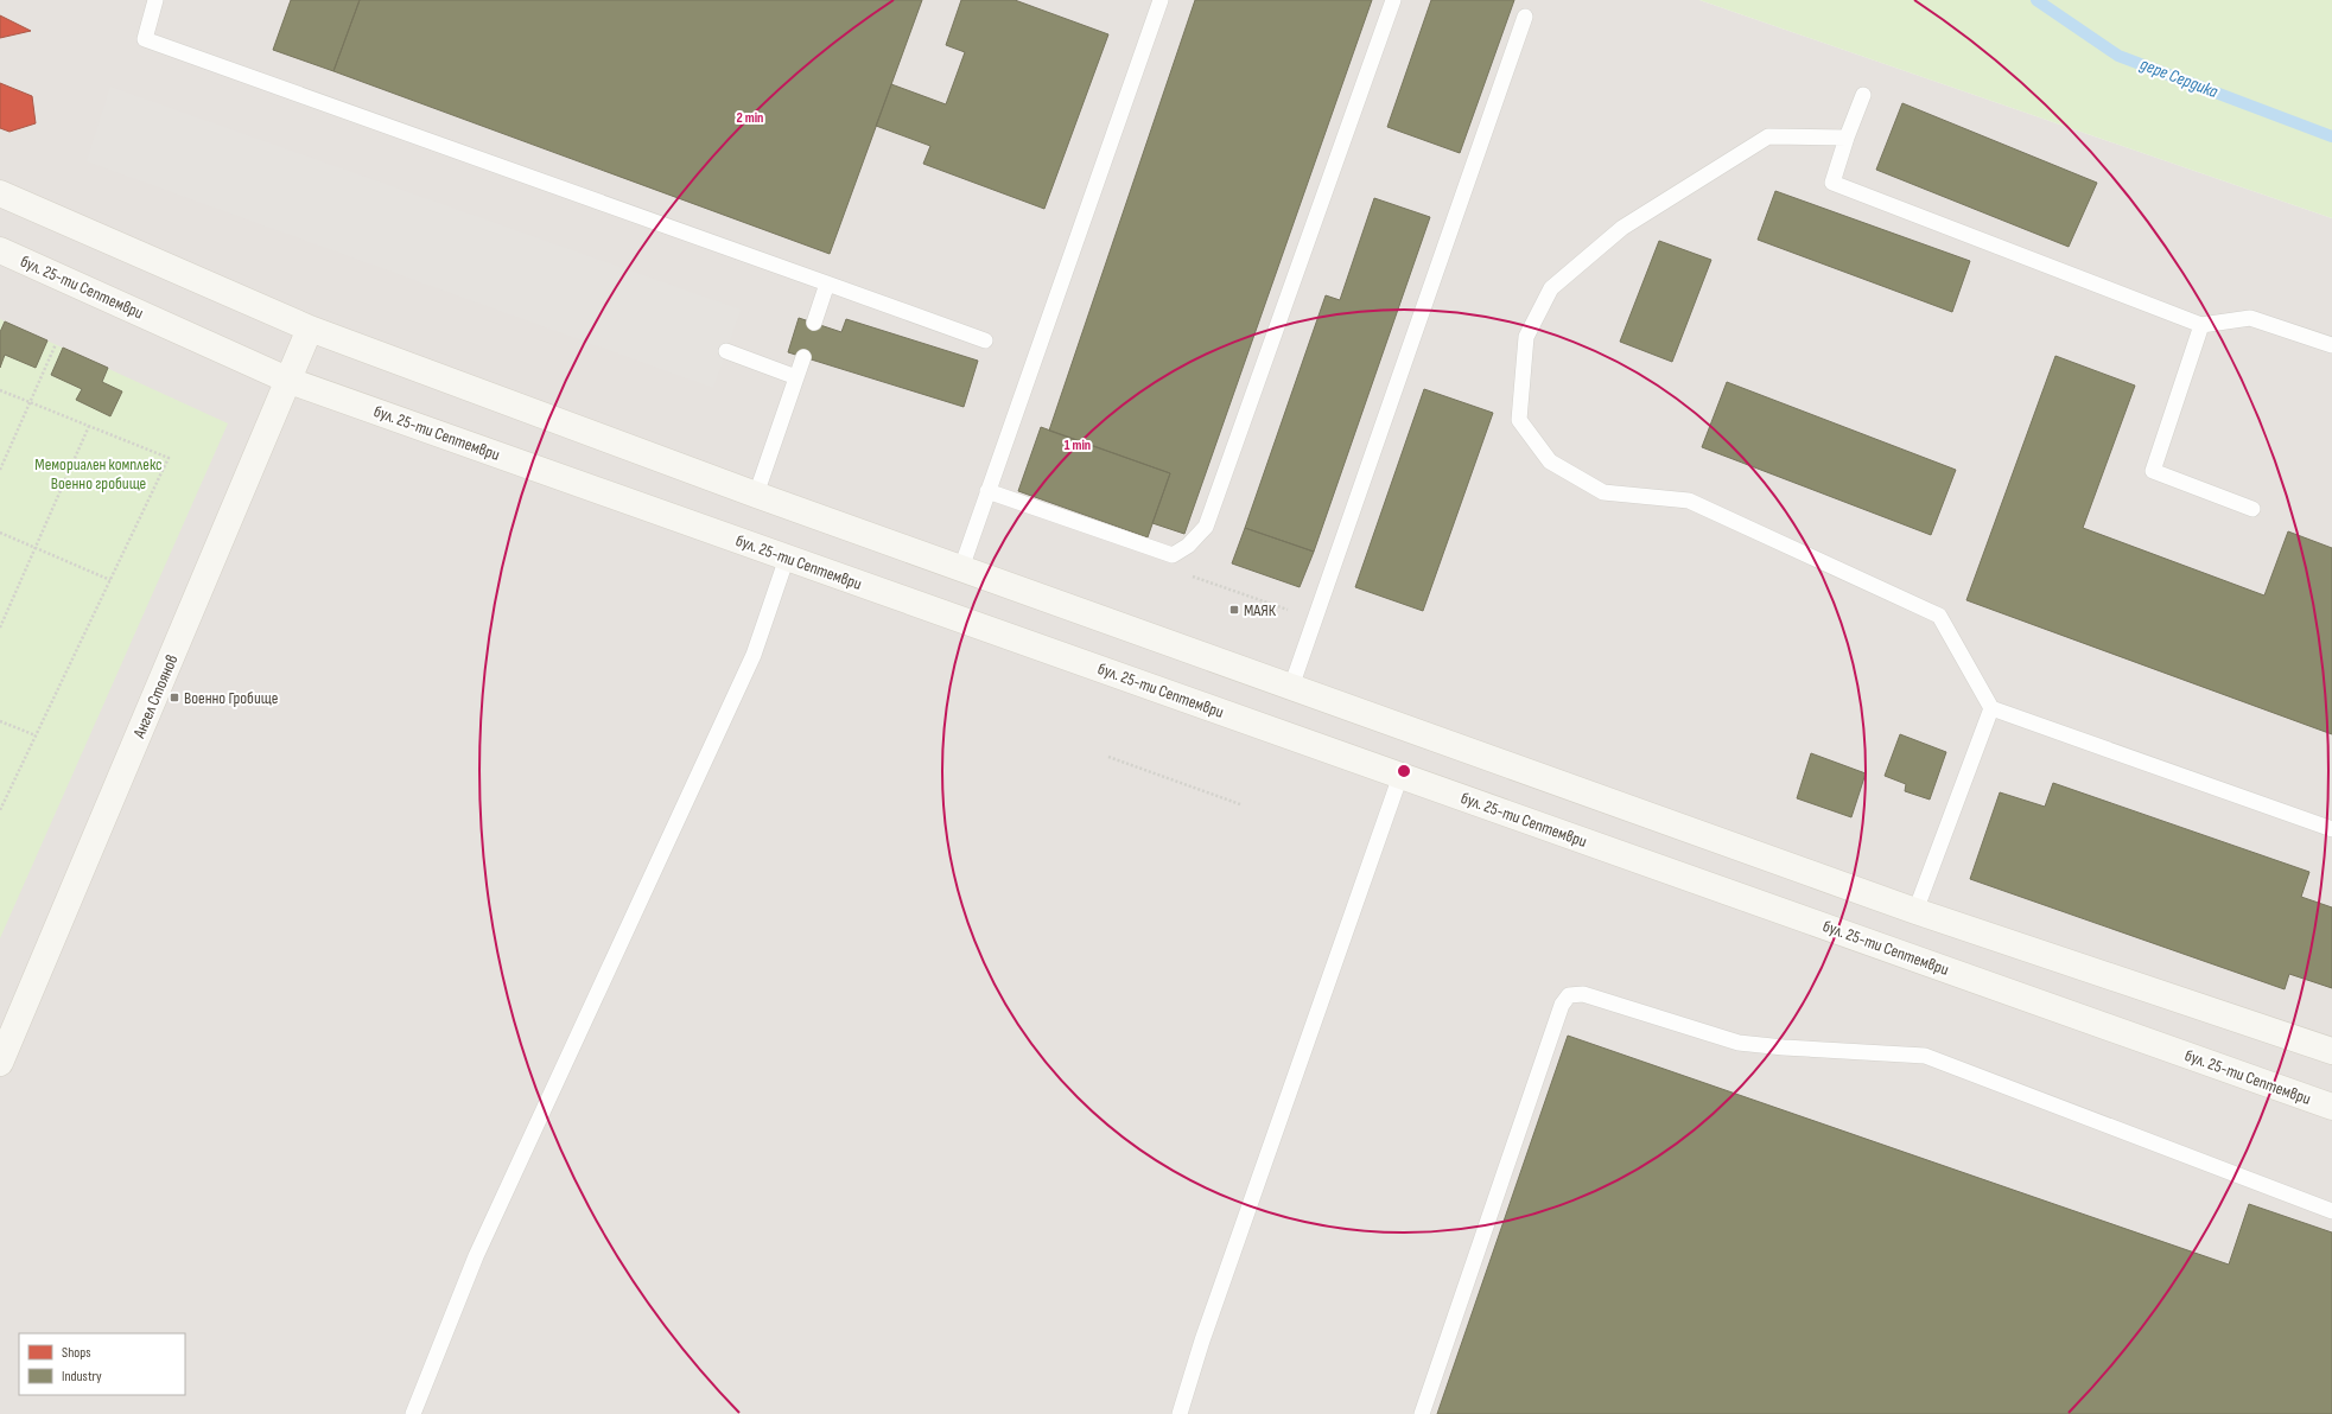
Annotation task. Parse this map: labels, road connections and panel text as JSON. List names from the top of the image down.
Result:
{
  "streets": {
    "main road": ["бул. 25-ти Септември", "Ангел Стоянов"]
  },
  "crossings": [
    ["бул. 25-ти Септември", "Ангел Стоянов"]
  ],
  "water": ["дере Сердика"],
  "parks": ["Мемориален комплекс Военно гробище"],
  "places": {
    "transit": ["МАЯК", "Военно Гробище"]
  },
  "legend": ["Shops", "Industry"],
  "rings": ["2 min", "1 min"]
}
